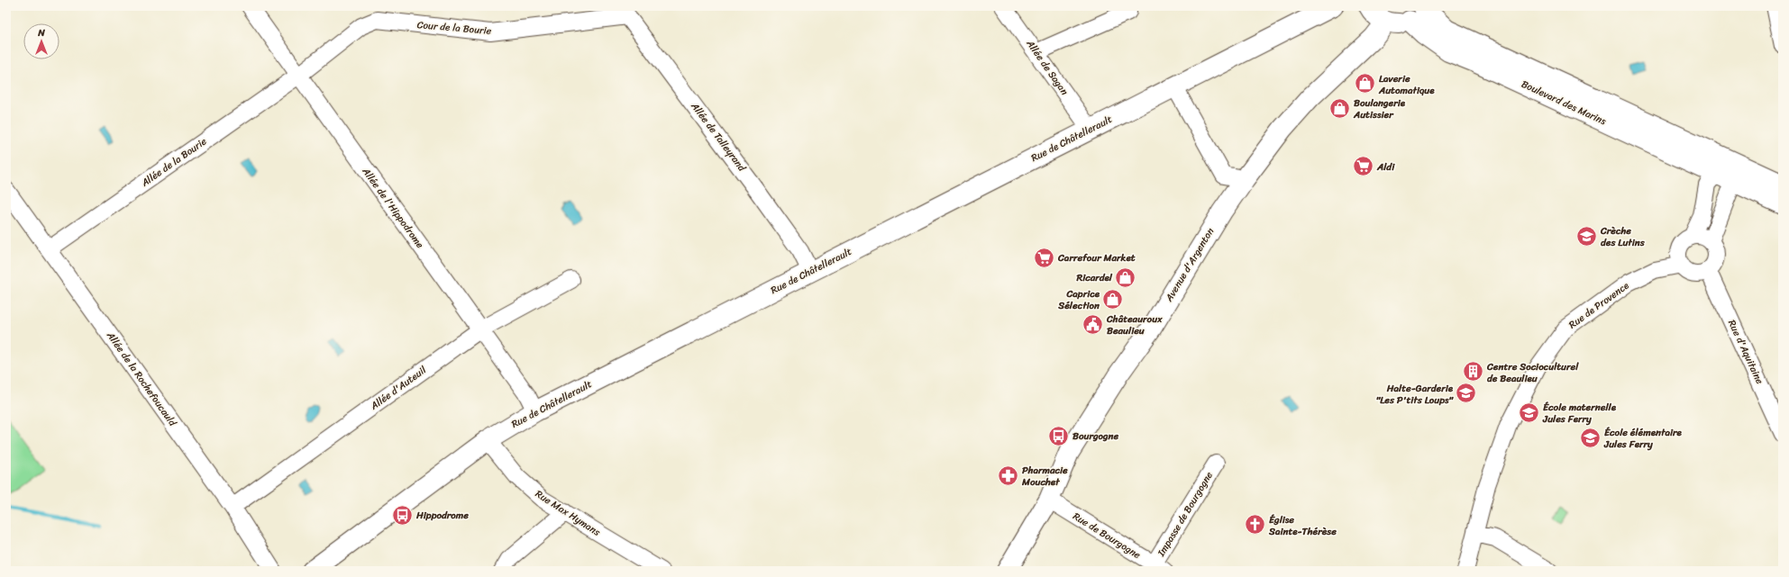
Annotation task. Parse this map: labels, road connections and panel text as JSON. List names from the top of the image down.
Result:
{
  "streets": {
    "main road": ["Boulevard des Marins", "Rue de Châtellerault", "Avenue d'Argenton"],
    "street": [
      "Cour de la Bourie",
      "Allée de Sagan",
      "Allée de Talleyrand",
      "Allée de la Bourie",
      "Allée de l'Hippodrome",
      "Rue de Provence",
      "Rue d'Aquitaine",
      "Allée de la Rochefoucauld",
      "Allée d'Auteuil",
      "Rue Max Hymans",
      "Impasse de Bourgogne",
      "Rue de Bourgogne"
    ]
  },
  "crossings": [
    ["Cour de la Bourie", "Allée de Talleyrand"],
    ["Cour de la Bourie", "Allée de la Bourie"],
    ["Cour de la Bourie", "Allée de l'Hippodrome"],
    ["Allée de Sagan", "Rue de Châtellerault"],
    ["Allée de Talleyrand", "Rue de Châtellerault"],
    ["Rue de Châtellerault", "Allée de l'Hippodrome"],
    ["Rue de Châtellerault", "Rue Max Hymans"],
    ["Allée de la Bourie", "Allée de l'Hippodrome"],
    ["Allée de la Bourie", "Allée de la Rochefoucauld"],
    ["Allée de l'Hippodrome", "Allée d'Auteuil"],
    ["Avenue d'Argenton", "Rue de Bourgogne"],
    ["Rue de Provence", "Rue d'Aquitaine"],
    ["Allée de la Rochefoucauld", "Allée d'Auteuil"],
    ["Impasse de Bourgogne", "Rue de Bourgogne"]
  ],
  "places": {
    "shop": [
      "Laverie Automatique",
      "Boulangerie Autissier",
      "Ricardel",
      "Caprice Sélection"
    ],
    "supermarket": ["Aldi", "Carrefour Market"],
    "school or university": [
      "Crèche des Lutins",
      "Halte-Garderie \"Les P'tits Loups\"",
      "École maternelle Jules Ferry",
      "École élémentaire Jules Ferry"
    ],
    "public building": ["Châteauroux Beaulieu"],
    "building": ["Centre Socioculturel de Beaulieu"],
    "bus stop": ["Bourgogne", "Hippodrome"],
    "pharmacy": ["Pharmacie Mouchet"],
    "church": ["Église Sainte-Thérèse"]
  },
  "north": "top"
}
